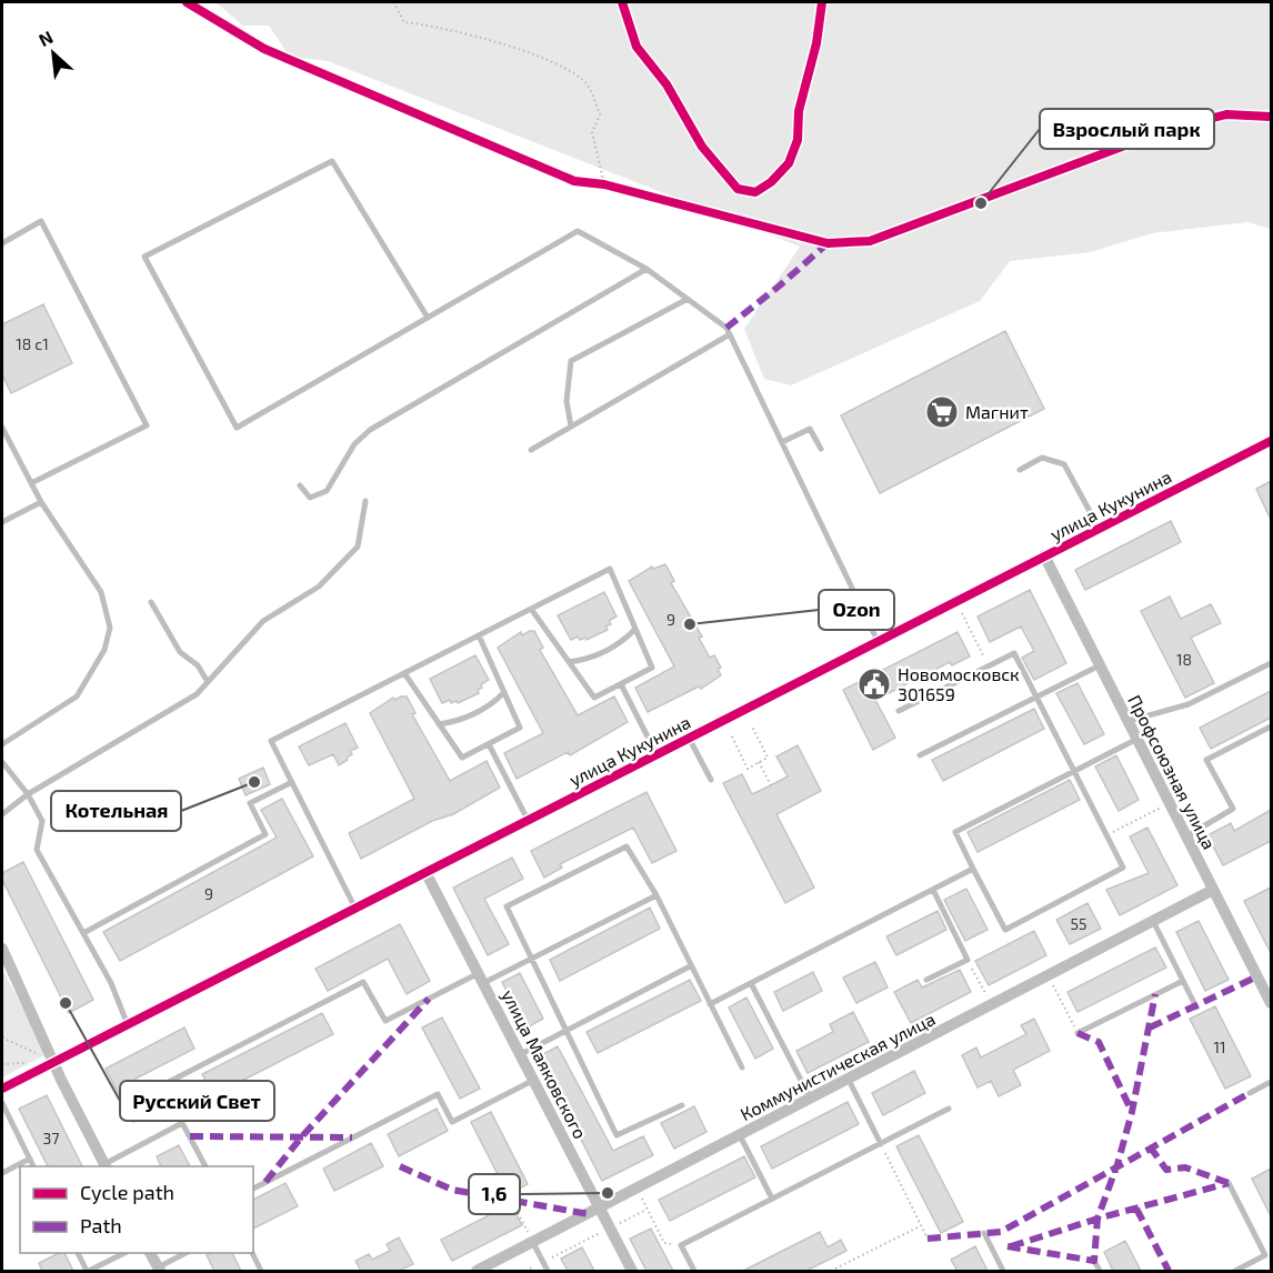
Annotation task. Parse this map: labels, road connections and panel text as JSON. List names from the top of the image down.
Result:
{
  "streets": {
    "street": [
      "улица Кукунина",
      "Профсоюзная улица",
      "улица Маяковского",
      "Коммунистическая улица"
    ]
  },
  "crossings": [
    ["улица Кукунина", "Профсоюзная улица"],
    ["улица Кукунина", "улица Маяковского"],
    ["Профсоюзная улица", "Коммунистическая улица"],
    ["улица Маяковского", "Коммунистическая улица"]
  ],
  "places": {
    "other": [
      "Взрослый парк",
      "Ozon",
      "Котельная",
      "Русский Свет",
      "1,6"
    ],
    "supermarket": ["Магнит"],
    "public building": ["Новомосковск 301659"]
  },
  "house_numbers": [
    "18 с1",
    "9",
    "18",
    "9",
    "55",
    "11",
    "37"
  ],
  "legend": ["Cycle path", "Path"],
  "north": "top left"
}
